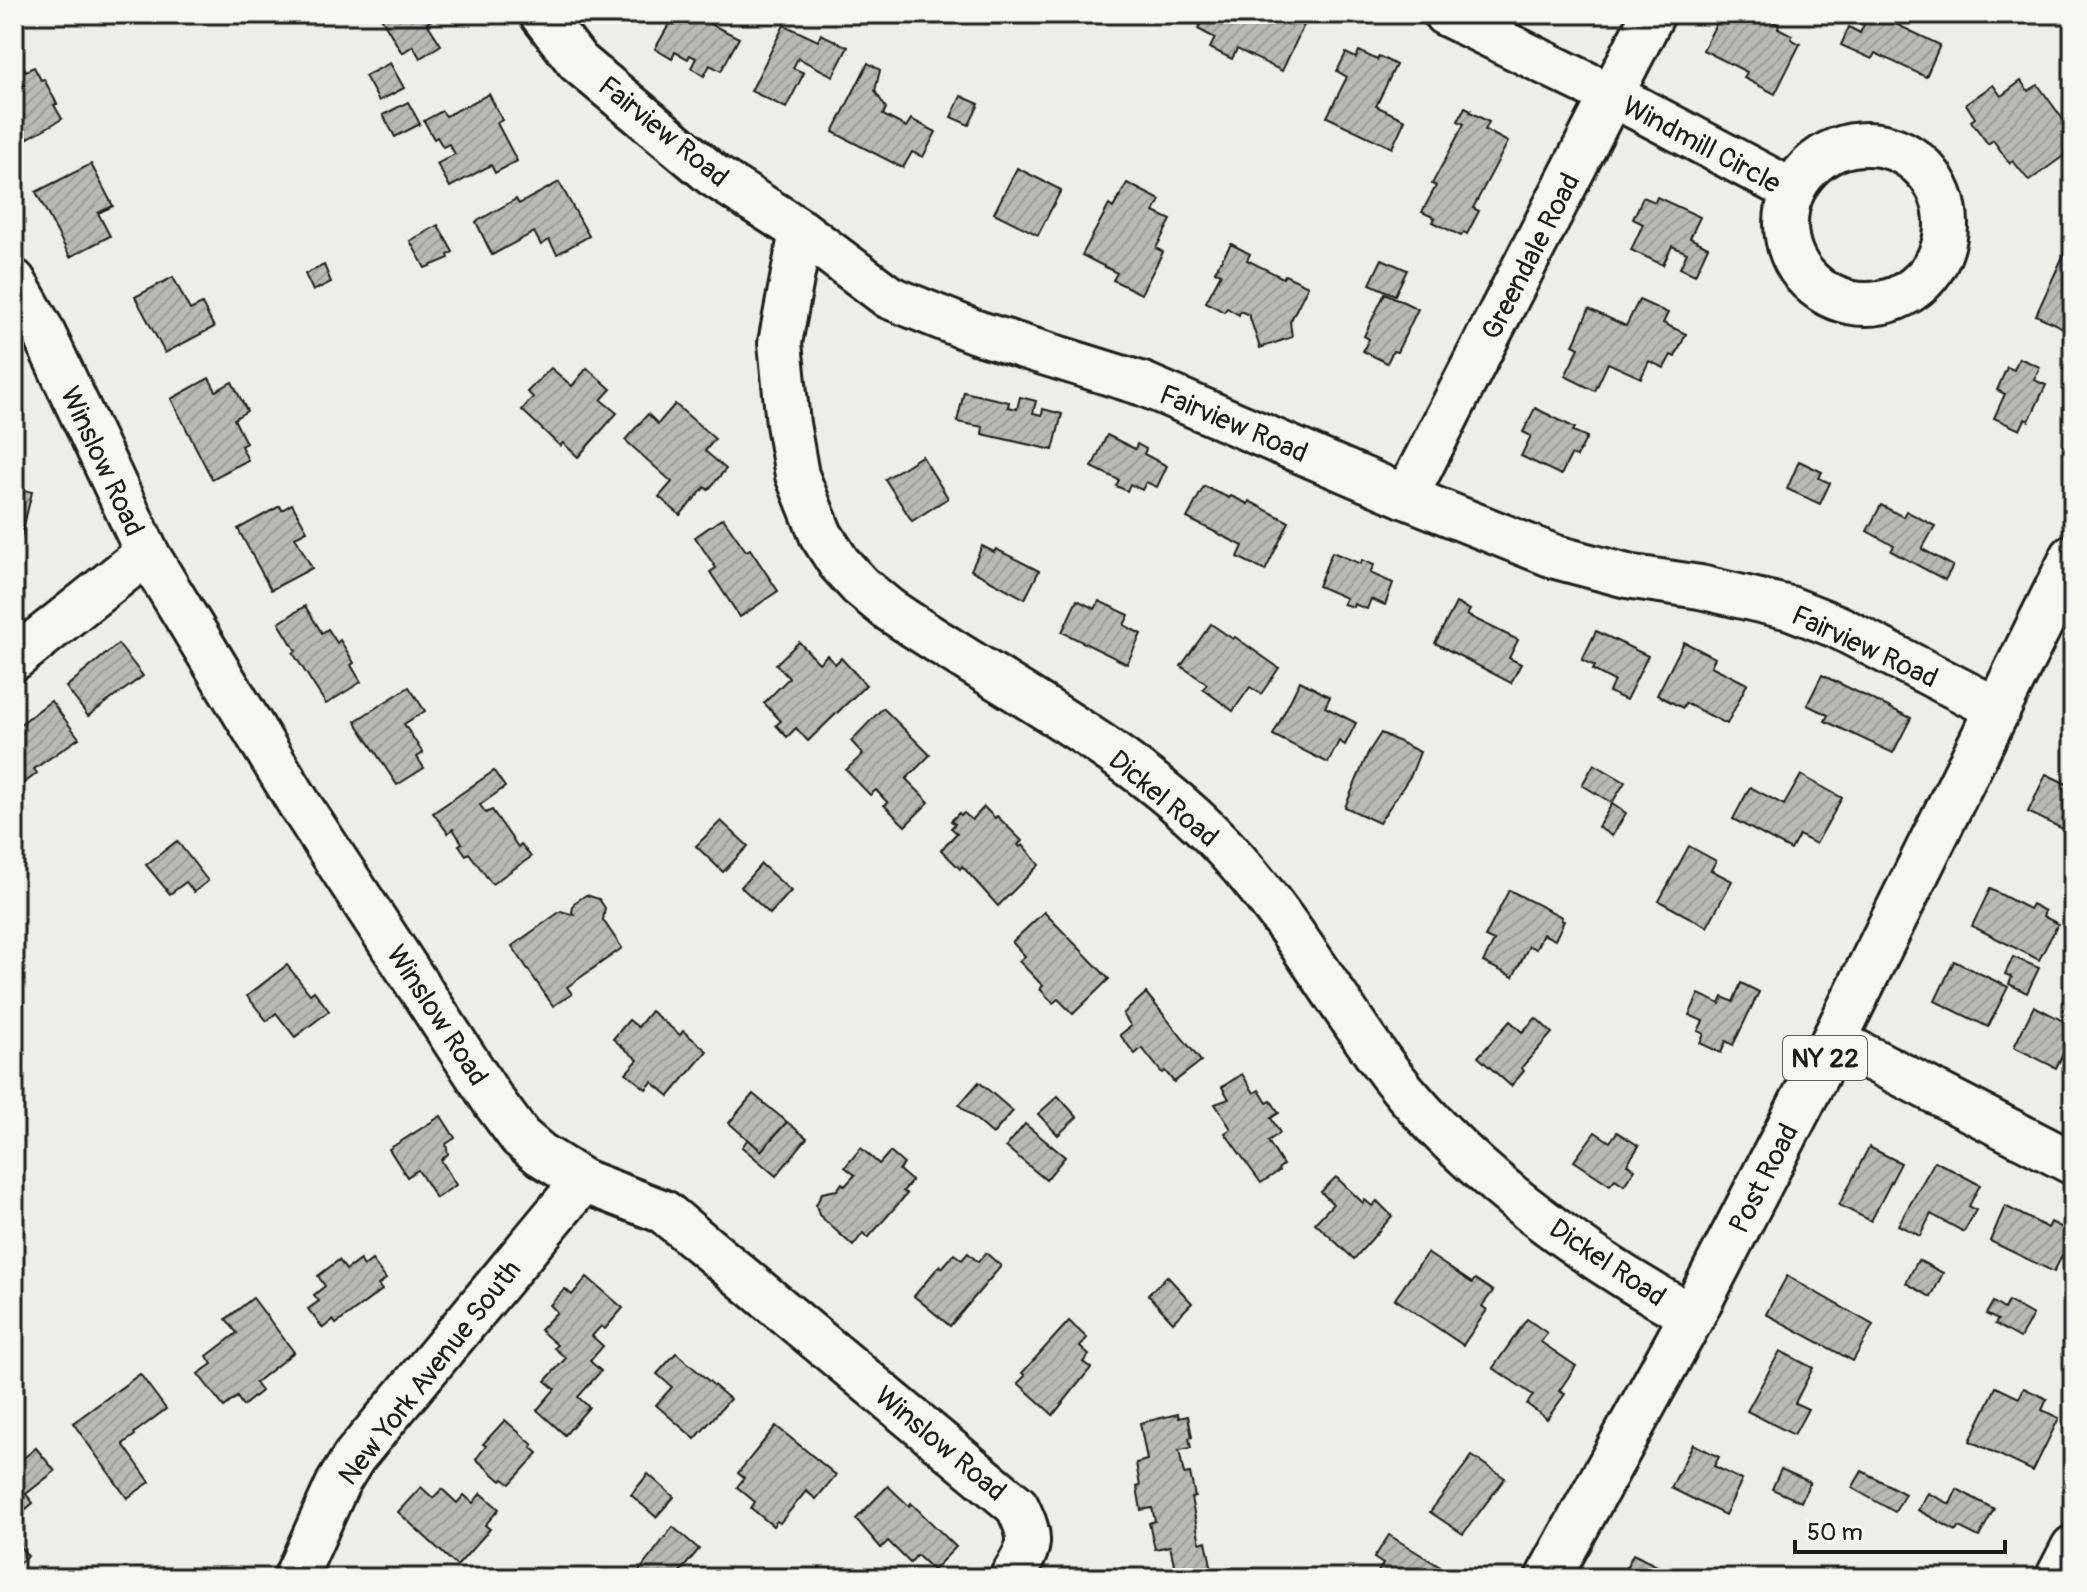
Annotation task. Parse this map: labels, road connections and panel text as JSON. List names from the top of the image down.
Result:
{
  "streets": {
    "main road": ["NY 22", "Post Road"],
    "street": [
      "Fairview Road",
      "Windmill Circle",
      "Greendale Road",
      "Winslow Road",
      "Dickel Road",
      "New York Avenue South"
    ]
  },
  "crossings": [
    ["Fairview Road", "Greendale Road"],
    ["Fairview Road", "Dickel Road"],
    ["Fairview Road", "Post Road"],
    ["Windmill Circle", "Greendale Road"],
    ["Winslow Road", "New York Avenue South"],
    ["Dickel Road", "Post Road"]
  ],
  "scale_bar": "50 m"
}
